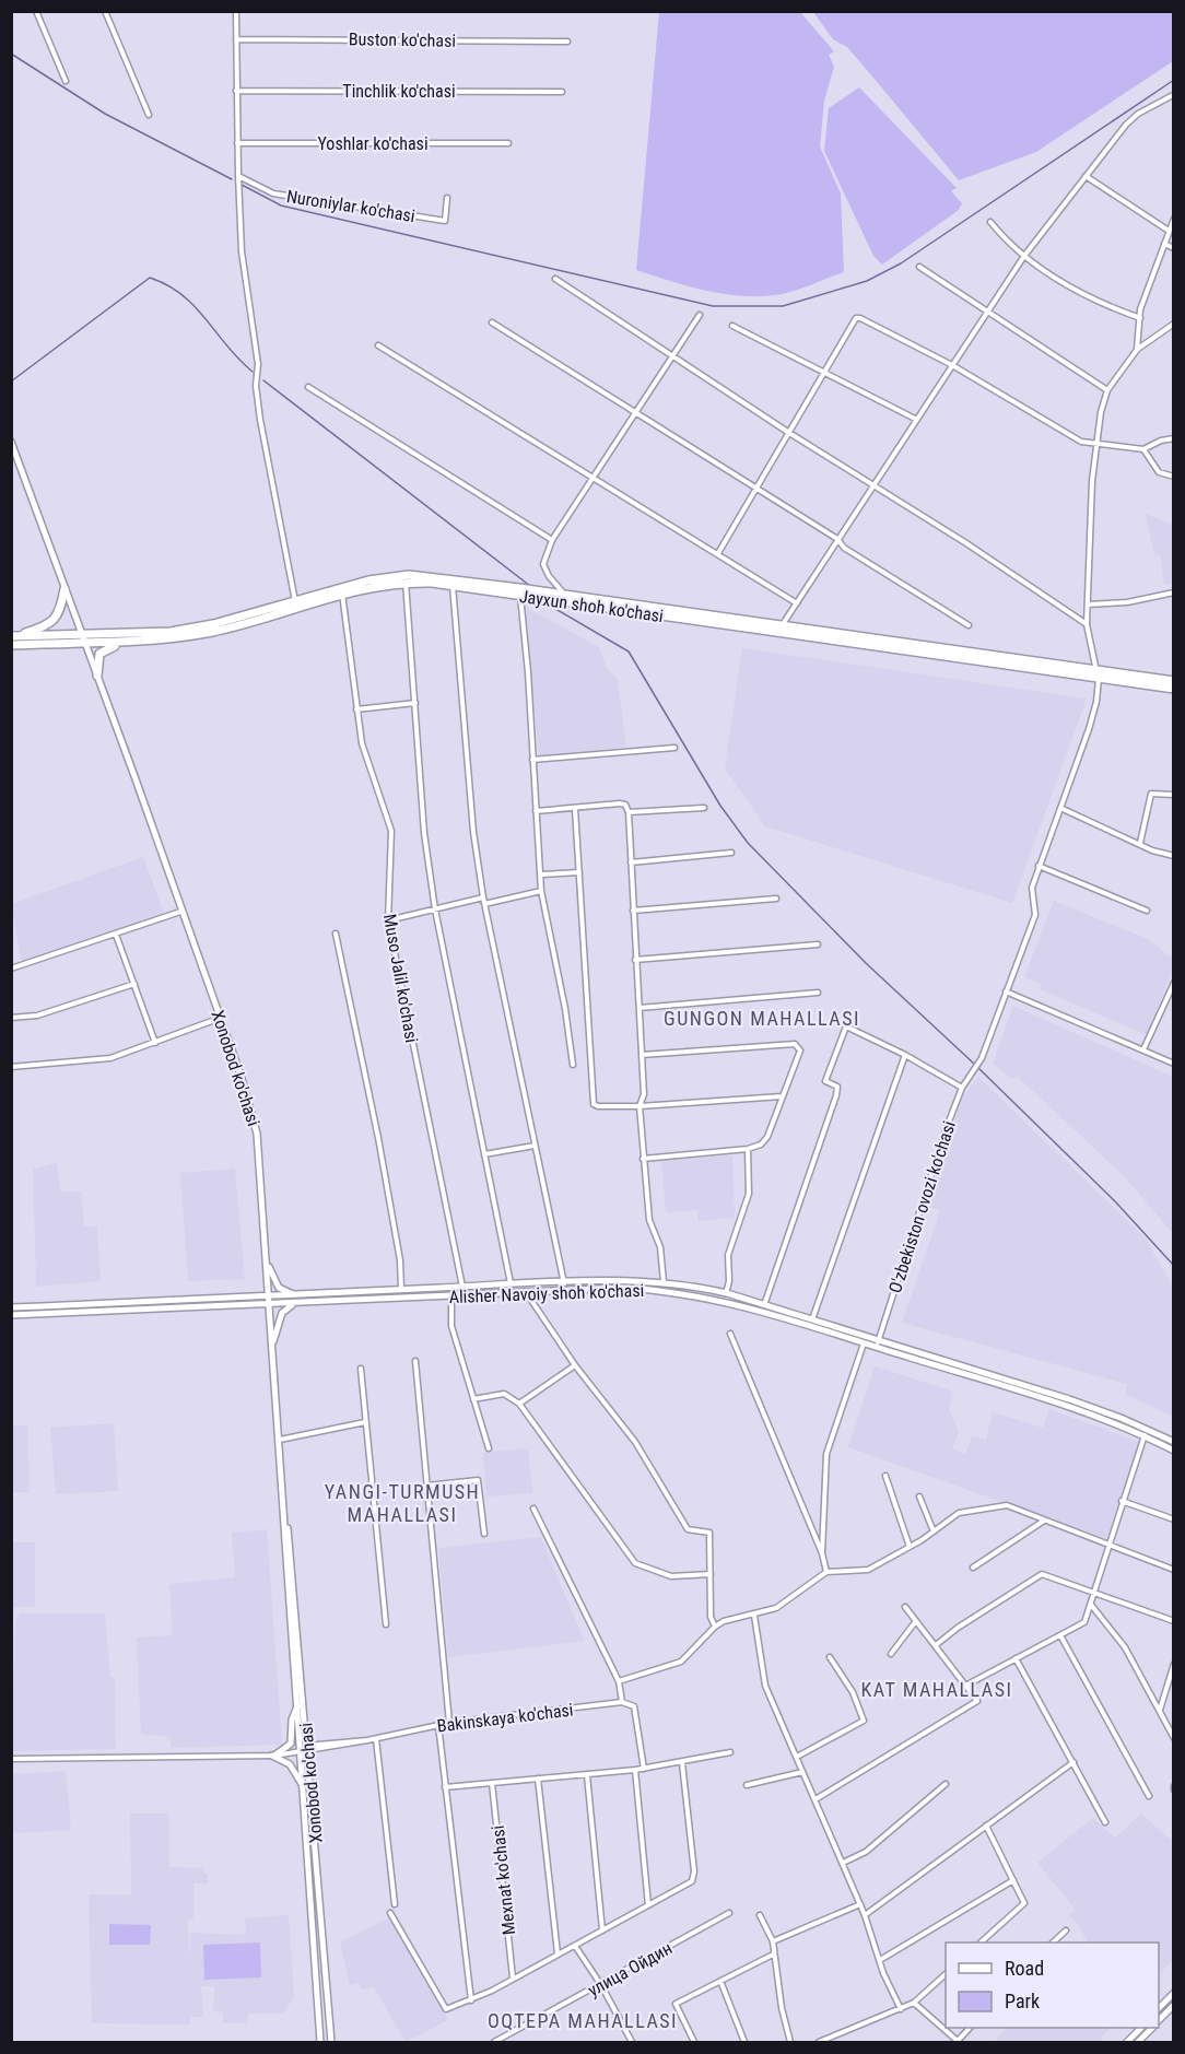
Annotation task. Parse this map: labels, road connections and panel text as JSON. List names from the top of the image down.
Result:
{
  "streets": {
    "highway": ["Jayxun shoh ko'chasi"],
    "main road": ["Xonobod ko'chasi", "Alisher Navoiy shoh ko'chasi"],
    "street": [
      "Buston ko'chasi",
      "Tinchlik ko'chasi",
      "Yoshlar ko'chasi",
      "Nuroniylar ko'chasi",
      "Muso Jalil ko'chasi",
      "O'zbekiston ovozi ko'chasi",
      "Bakinskaya ko'chasi",
      "Mexnat ko'chasi",
      "улица Ойдин"
    ]
  },
  "crossings": [
    ["Jayxun shoh ko'chasi", "Muso Jalil ko'chasi"],
    ["Jayxun shoh ko'chasi", "Xonobod ko'chasi"],
    ["Jayxun shoh ko'chasi", "O'zbekiston ovozi ko'chasi"],
    ["Muso Jalil ko'chasi", "Alisher Navoiy shoh ko'chasi"],
    ["Xonobod ko'chasi", "Alisher Navoiy shoh ko'chasi"],
    ["Xonobod ko'chasi", "Bakinskaya ko'chasi"],
    ["O'zbekiston ovozi ko'chasi", "Alisher Navoiy shoh ko'chasi"]
  ],
  "districts": [
    "GUNGON MAHALLASI",
    "YANGI-TURMUSH MAHALLASI",
    "KAT MAHALLASI",
    "OQTEPA MAHALLASI"
  ],
  "legend": ["Road", "Park"]
}
